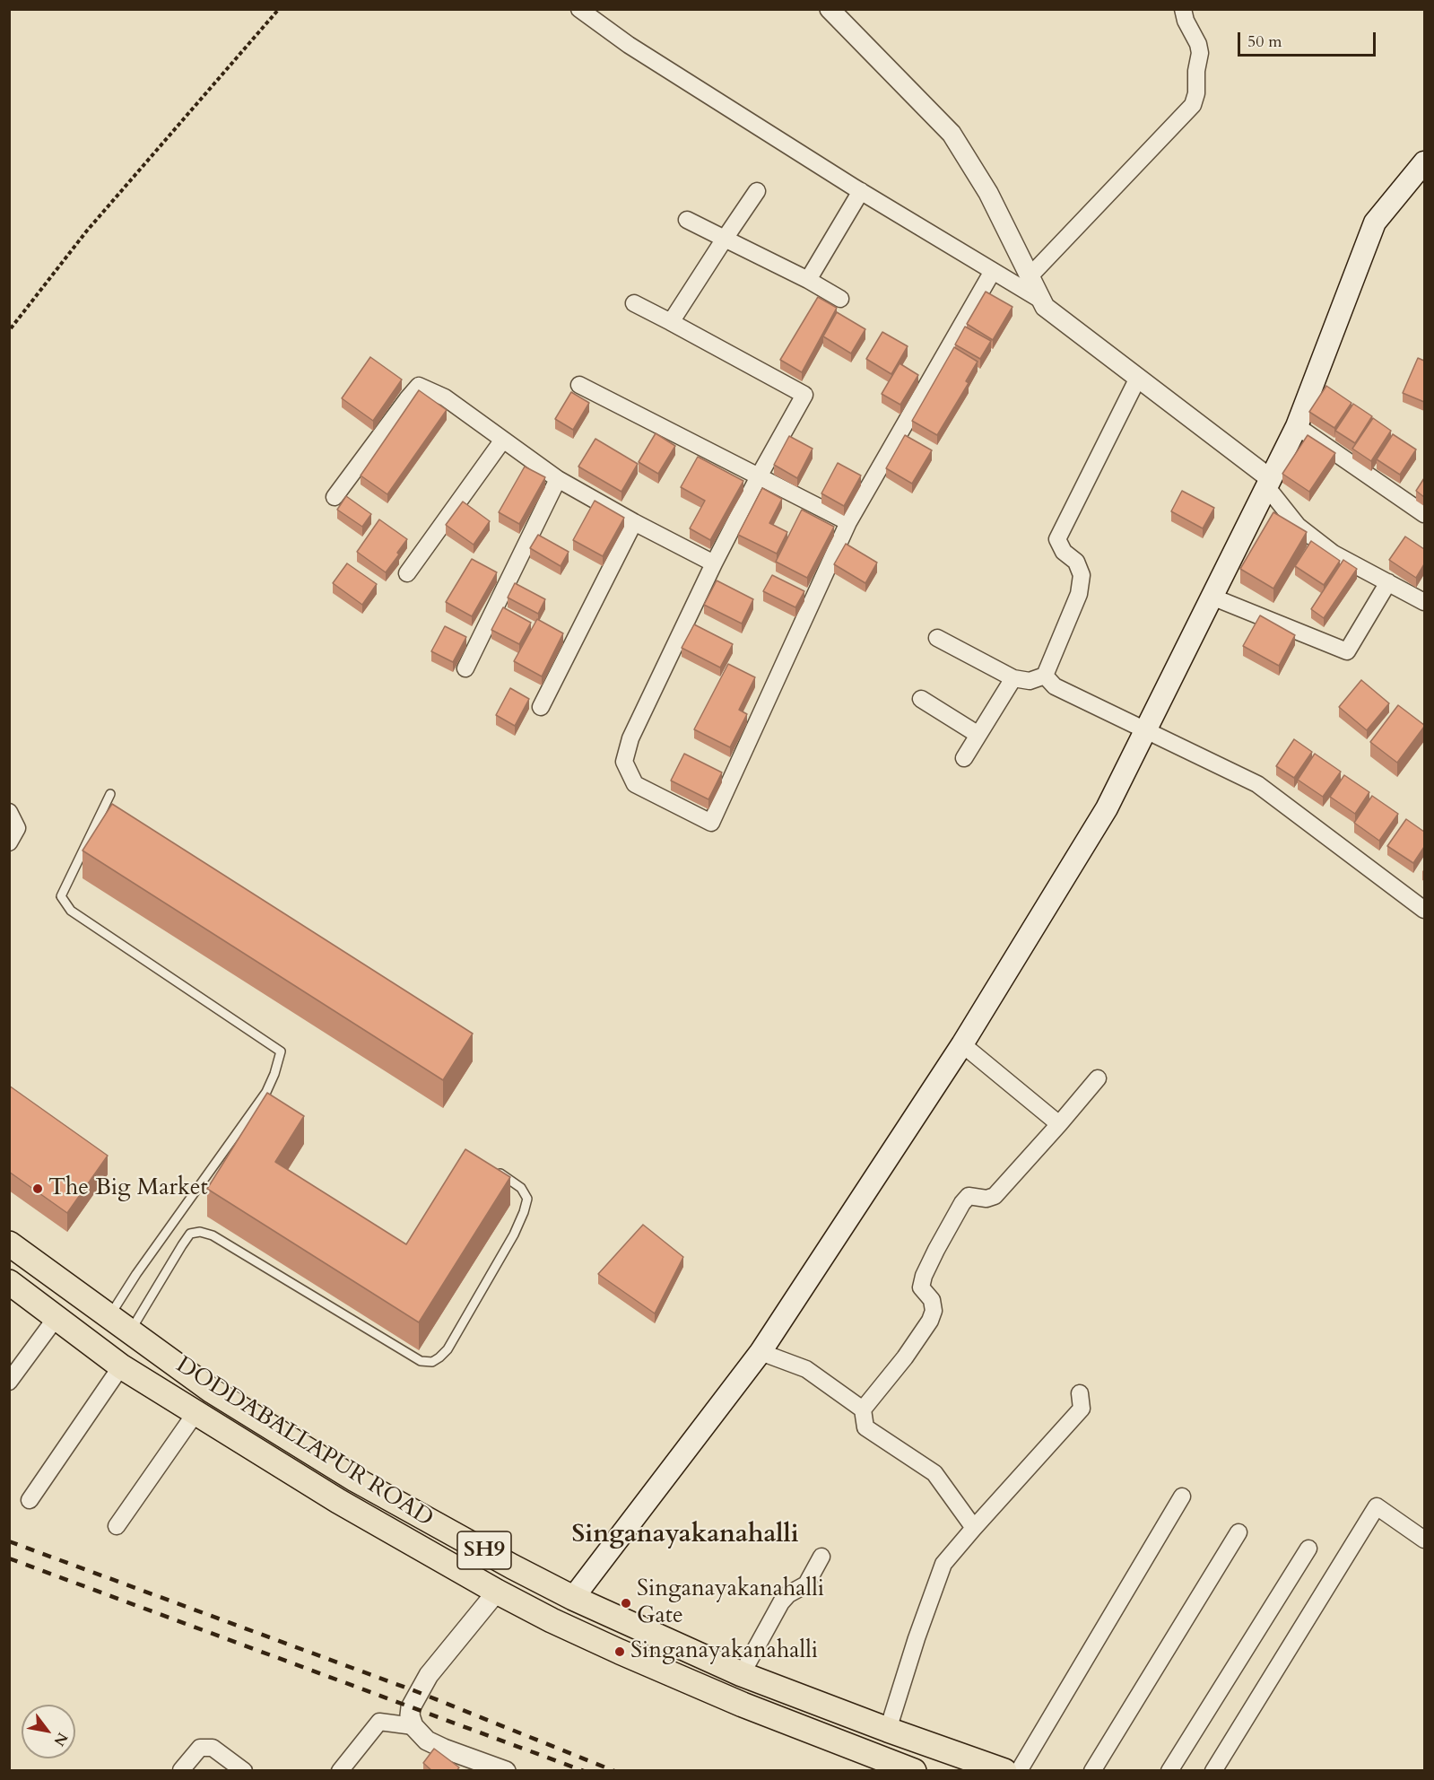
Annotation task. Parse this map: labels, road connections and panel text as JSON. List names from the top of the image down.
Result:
{
  "streets": {
    "main road": ["DODDABALLAPUR ROAD", "SH9"]
  },
  "districts": ["Singanayakanahalli"],
  "places": ["The Big Market", "Singanayakanahalli Gate", "Singanayakanahalli"],
  "scale_bar": "50 m",
  "north": "bottom right"
}
